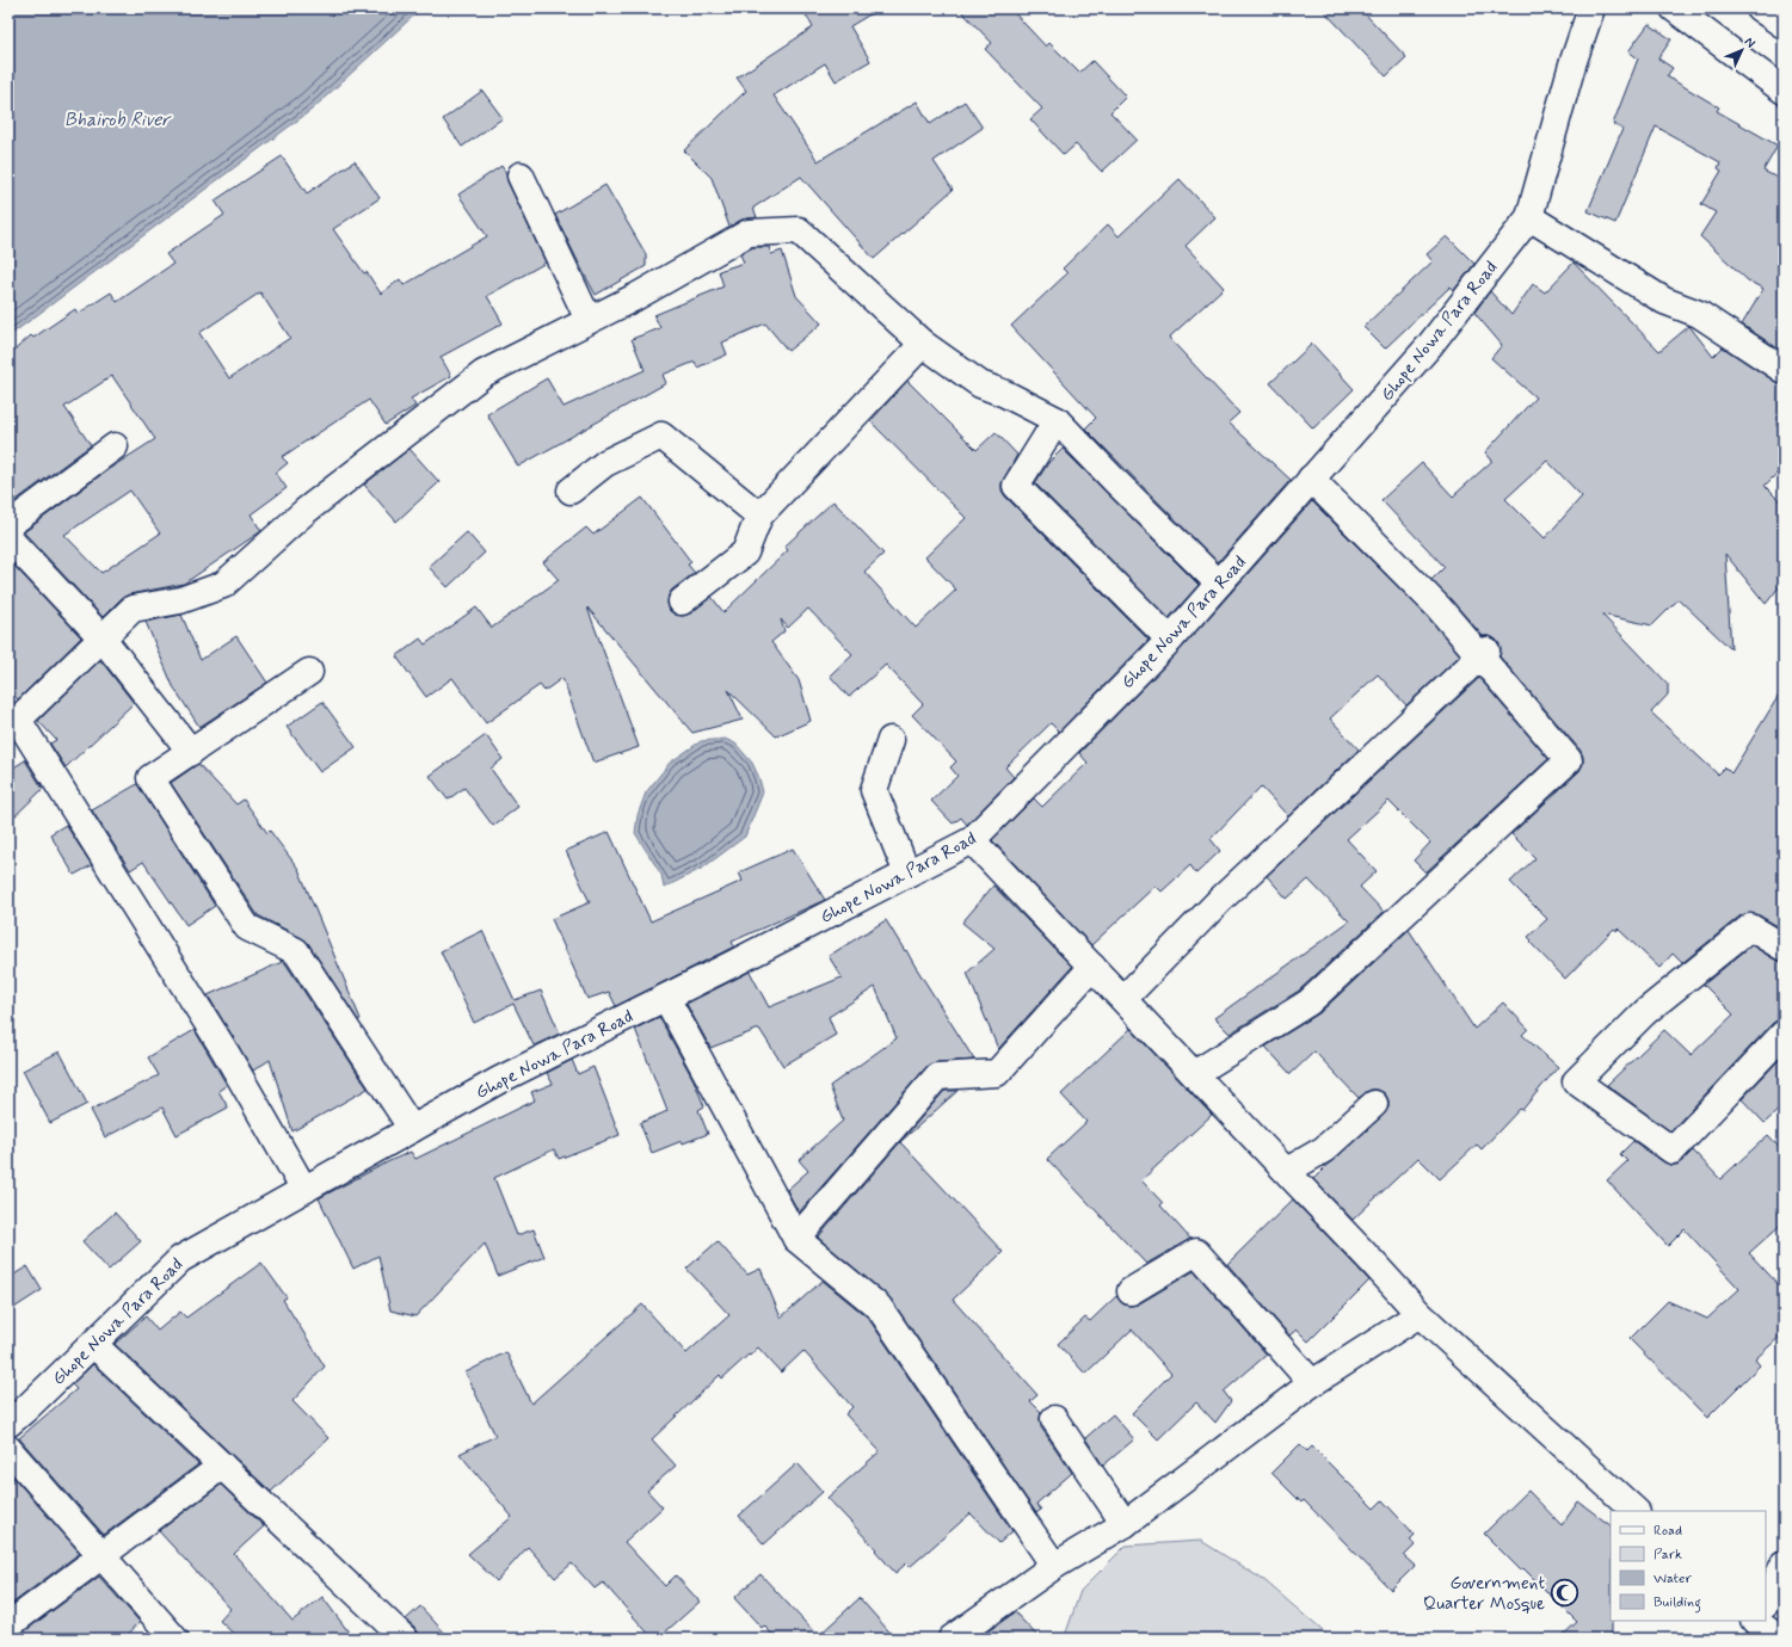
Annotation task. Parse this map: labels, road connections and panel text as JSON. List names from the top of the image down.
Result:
{
  "streets": {
    "main road": ["Ghope Nowa Para Road"]
  },
  "water": ["Bhairob River"],
  "places": {
    "mosque": ["Government Quarter Mosque"]
  },
  "legend": [
    "Road",
    "Park",
    "Water",
    "Building"
  ],
  "north": "top right"
}
